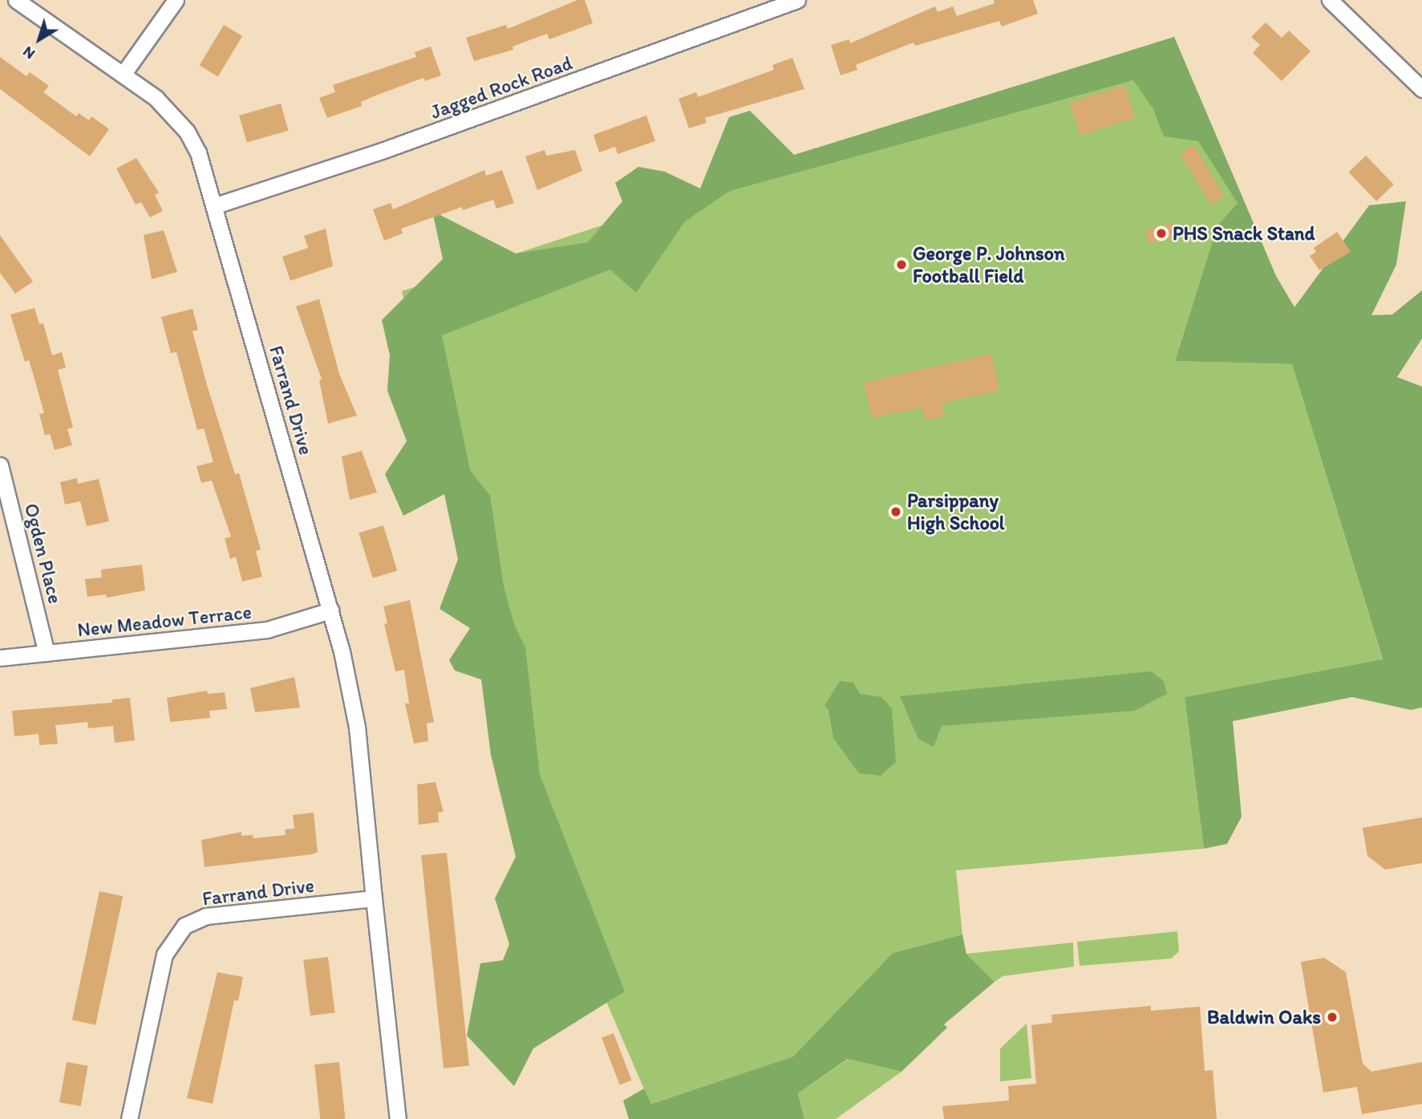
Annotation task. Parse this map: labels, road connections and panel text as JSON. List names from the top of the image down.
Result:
{
  "streets": {
    "street": [
      "Jagged Rock Road",
      "Farrand Drive",
      "Ogden Place",
      "New Meadow Terrace"
    ]
  },
  "crossings": [
    ["Jagged Rock Road", "Farrand Drive"],
    ["Farrand Drive", "New Meadow Terrace"],
    ["Ogden Place", "New Meadow Terrace"]
  ],
  "places": [
    "PHS Snack Stand",
    "George P. Johnson Football Field",
    "Parsippany High School",
    "Baldwin Oaks"
  ],
  "north": "bottom left"
}
